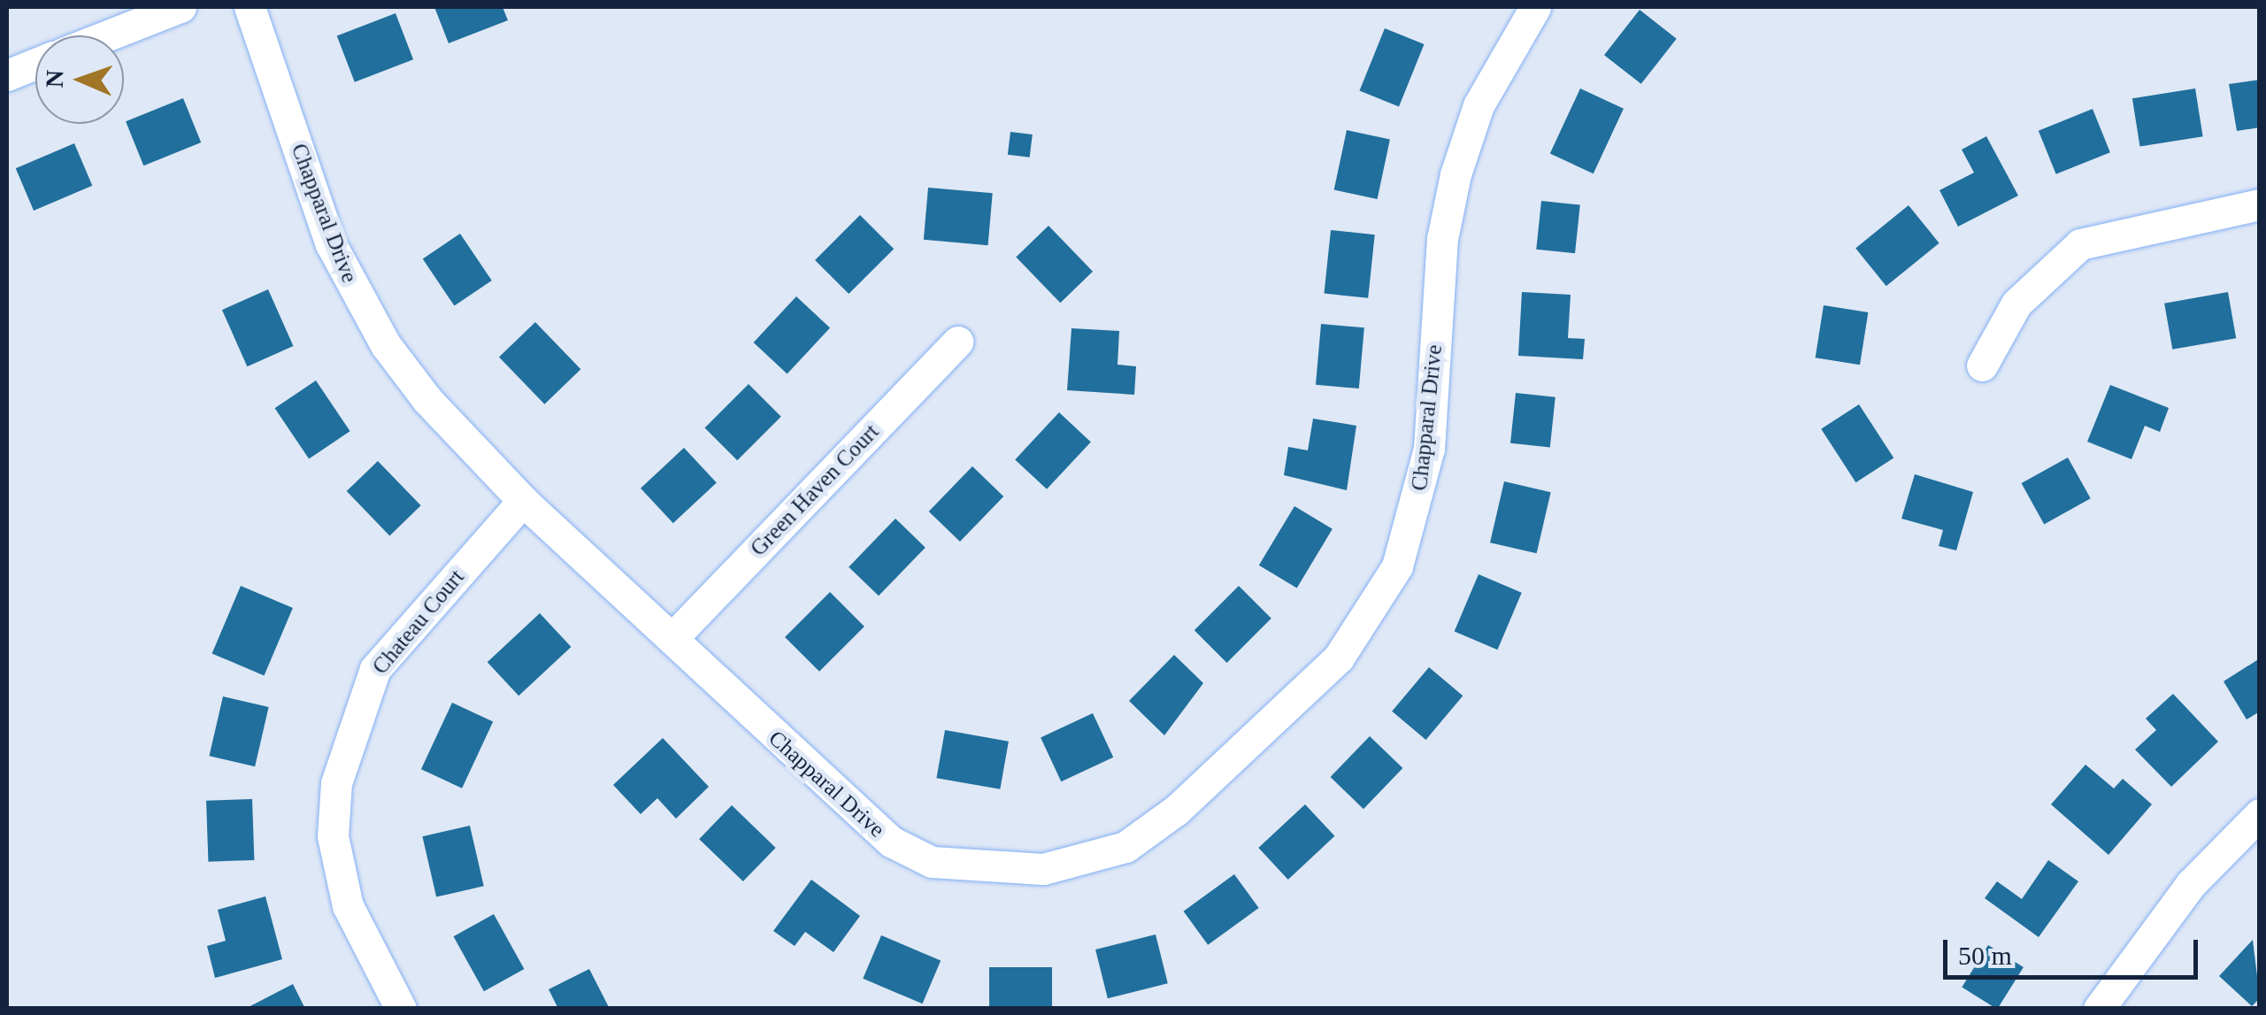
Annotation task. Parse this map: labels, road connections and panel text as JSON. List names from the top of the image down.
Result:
{
  "streets": {
    "street": ["Chapparal Drive", "Green Haven Court", "Chateau Court"]
  },
  "crossings": [
    ["Chapparal Drive", "Green Haven Court"],
    ["Chapparal Drive", "Chateau Court"]
  ],
  "scale_bar": "50 m",
  "north": "left"
}
